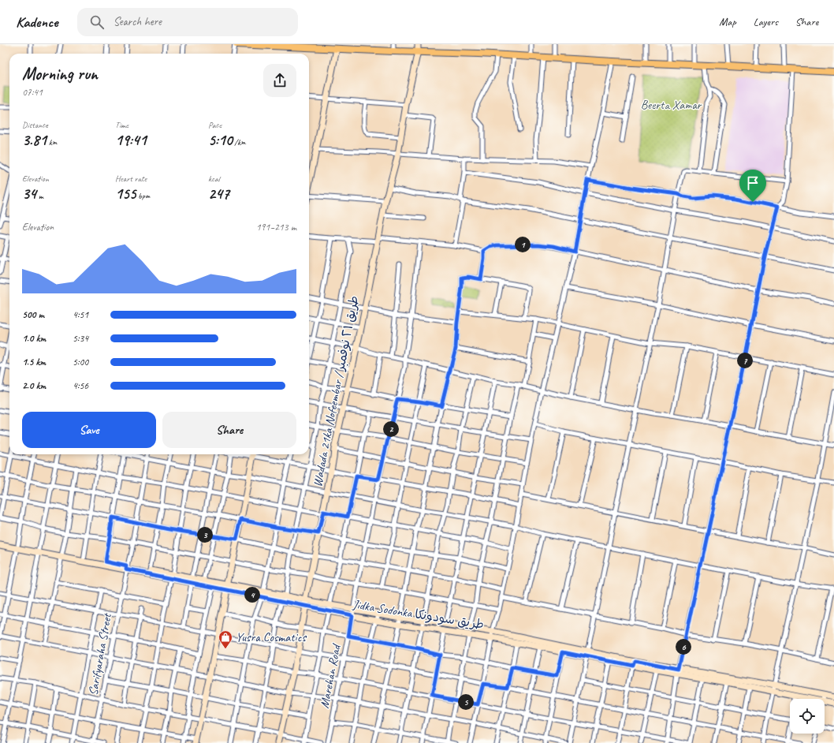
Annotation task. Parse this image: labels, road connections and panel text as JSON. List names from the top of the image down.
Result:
{
  "streets": {
    "main road": ["Wadada 21ka Nofeembar / طريق ٢١ نوفمبر", "Jidka Sodonka طريق سودونكا"],
    "street": ["Sarifyaraha Street", "Marehan Road"]
  },
  "crossings": [
    ["Wadada 21ka Nofeembar / طريق ٢١ نوفمبر", "Jidka Sodonka طريق سودونكا"],
    ["Jidka Sodonka طريق سودونكا", "Sarifyaraha Street"],
    ["Jidka Sodonka طريق سودونكا", "Marehan Road"]
  ],
  "parks": ["Beerta Xamar"],
  "places": {
    "shop": ["Yusra Cosmatics"]
  },
  "page": {
    "header": "Kadence",
    "search": "Search here",
    "nav": ["Map", "Layers", "Share"],
    "heading": ["Morning run", "07:41"],
    "stats": [
      ["Distance", "3.81 km"],
      ["Time", "19:41"],
      ["Pace", "5:10 /km"],
      ["Elevation", "34 m"],
      ["Heart rate", "155 bpm"],
      ["kcal", "247"]
    ],
    "chart": ["Elevation", "191–213 m"],
    "pins": [
      "1",
      "7",
      "2",
      "3",
      "4",
      "6",
      "5"
    ],
    "list": [
      {
        "name": "500 m",
        "note": "4:51"
      },
      {
        "name": "1.0 km",
        "note": "5:34"
      },
      {
        "name": "1.5 km",
        "note": "5:00"
      },
      {
        "name": "2.0 km",
        "note": "4:56"
      }
    ],
    "buttons": ["Save", "Share"]
  }
}
